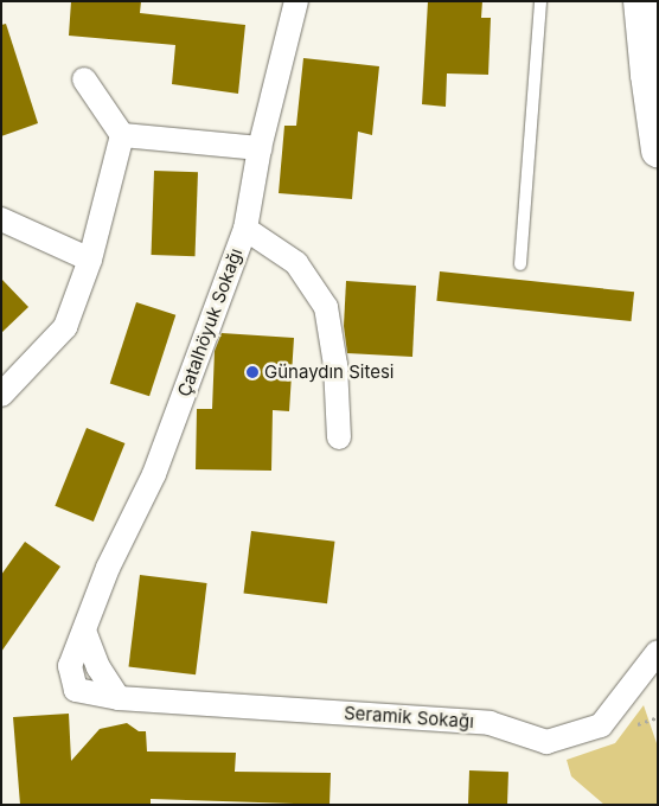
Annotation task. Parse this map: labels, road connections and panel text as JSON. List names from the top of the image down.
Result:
{
  "streets": {
    "street": ["Çatalhöyuk Sokağı", "Seramik Sokağı"]
  },
  "crossings": [
    ["Çatalhöyuk Sokağı", "Seramik Sokağı"]
  ],
  "places": ["Günaydın Sitesi"]
}
